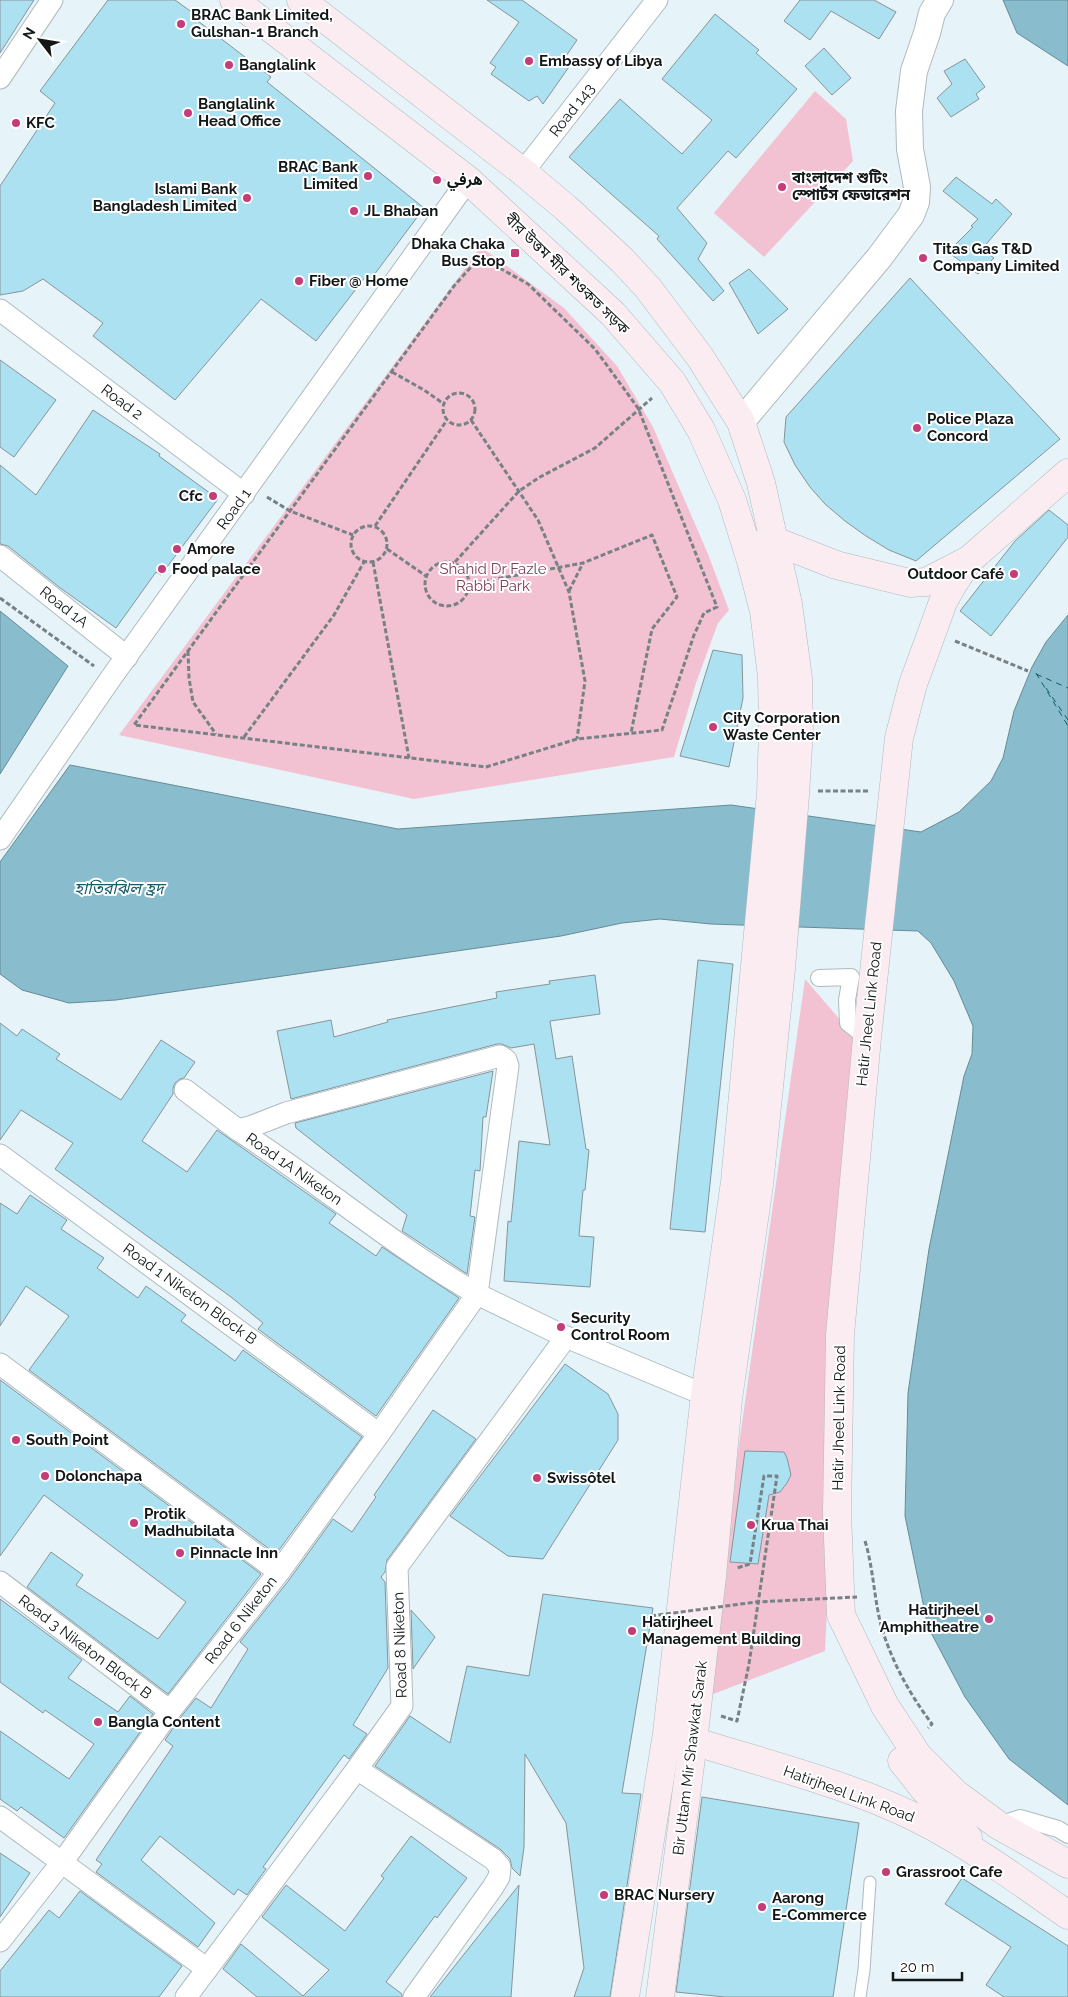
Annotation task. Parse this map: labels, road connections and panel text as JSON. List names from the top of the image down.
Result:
{
  "streets": {
    "main road": [
      "বীর উত্তম মীর শওকত সড়ক",
      "Hatir Jheel Link Road",
      "Bir Uttam Mir Shawkat Sarak",
      "Hatirjheel Link Road"
    ],
    "street": [
      "Road 143",
      "Road 2",
      "Road 1",
      "Road 1A",
      "Road 1A Niketon",
      "Road 1 Niketon Block B",
      "Road 6 Niketon",
      "Road 8 Niketon",
      "Road 3 Niketon Block B"
    ]
  },
  "crossings": [
    ["বীর উত্তম মীর শওকত সড়ক", "Road 1"],
    ["Road 2", "Road 1"],
    ["Road 1", "Road 1A"],
    ["Hatir Jheel Link Road", "Hatirjheel Link Road"],
    ["Road 1A Niketon", "Road 6 Niketon"],
    ["Road 1A Niketon", "Road 8 Niketon"],
    ["Road 1A Niketon", "Bir Uttam Mir Shawkat Sarak"],
    ["Road 1 Niketon Block B", "Road 6 Niketon"],
    ["Road 6 Niketon", "Road 3 Niketon Block B"],
    ["Bir Uttam Mir Shawkat Sarak", "Hatirjheel Link Road"]
  ],
  "water": ["হাতিরঝিল হ্রদ"],
  "parks": ["Shahid Dr Fazle Rabbi Park"],
  "places": {
    "other": [
      "BRAC Bank Limited, Gulshan-1 Branch",
      "Embassy of Libya",
      "Banglalink",
      "Banglalink Head Office",
      "KFC",
      "BRAC Bank Limited",
      "هرفي",
      "বাংলাদেশ শুটিং স্পোর্টস ফেডারেশন",
      "Islami Bank Bangladesh Limited",
      "JL Bhaban",
      "Titas Gas T&D Company Limited",
      "Fiber @ Home",
      "Police Plaza Concord",
      "Cfc",
      "Amore",
      "Food palace",
      "Outdoor Café",
      "City Corporation Waste Center",
      "Security Control Room",
      "South Point",
      "Dolonchapa",
      "Swissôtel",
      "Protik Madhubilata",
      "Krua Thai",
      "Pinnacle Inn",
      "Hatirjheel Amphitheatre",
      "Hatirjheel Management Building",
      "Bangla Content",
      "Grassroot Cafe",
      "BRAC Nursery",
      "Aarong E-Commerce"
    ],
    "transit": ["Dhaka Chaka Bus Stop"]
  },
  "scale_bar": "20 m",
  "north": "top left"
}
